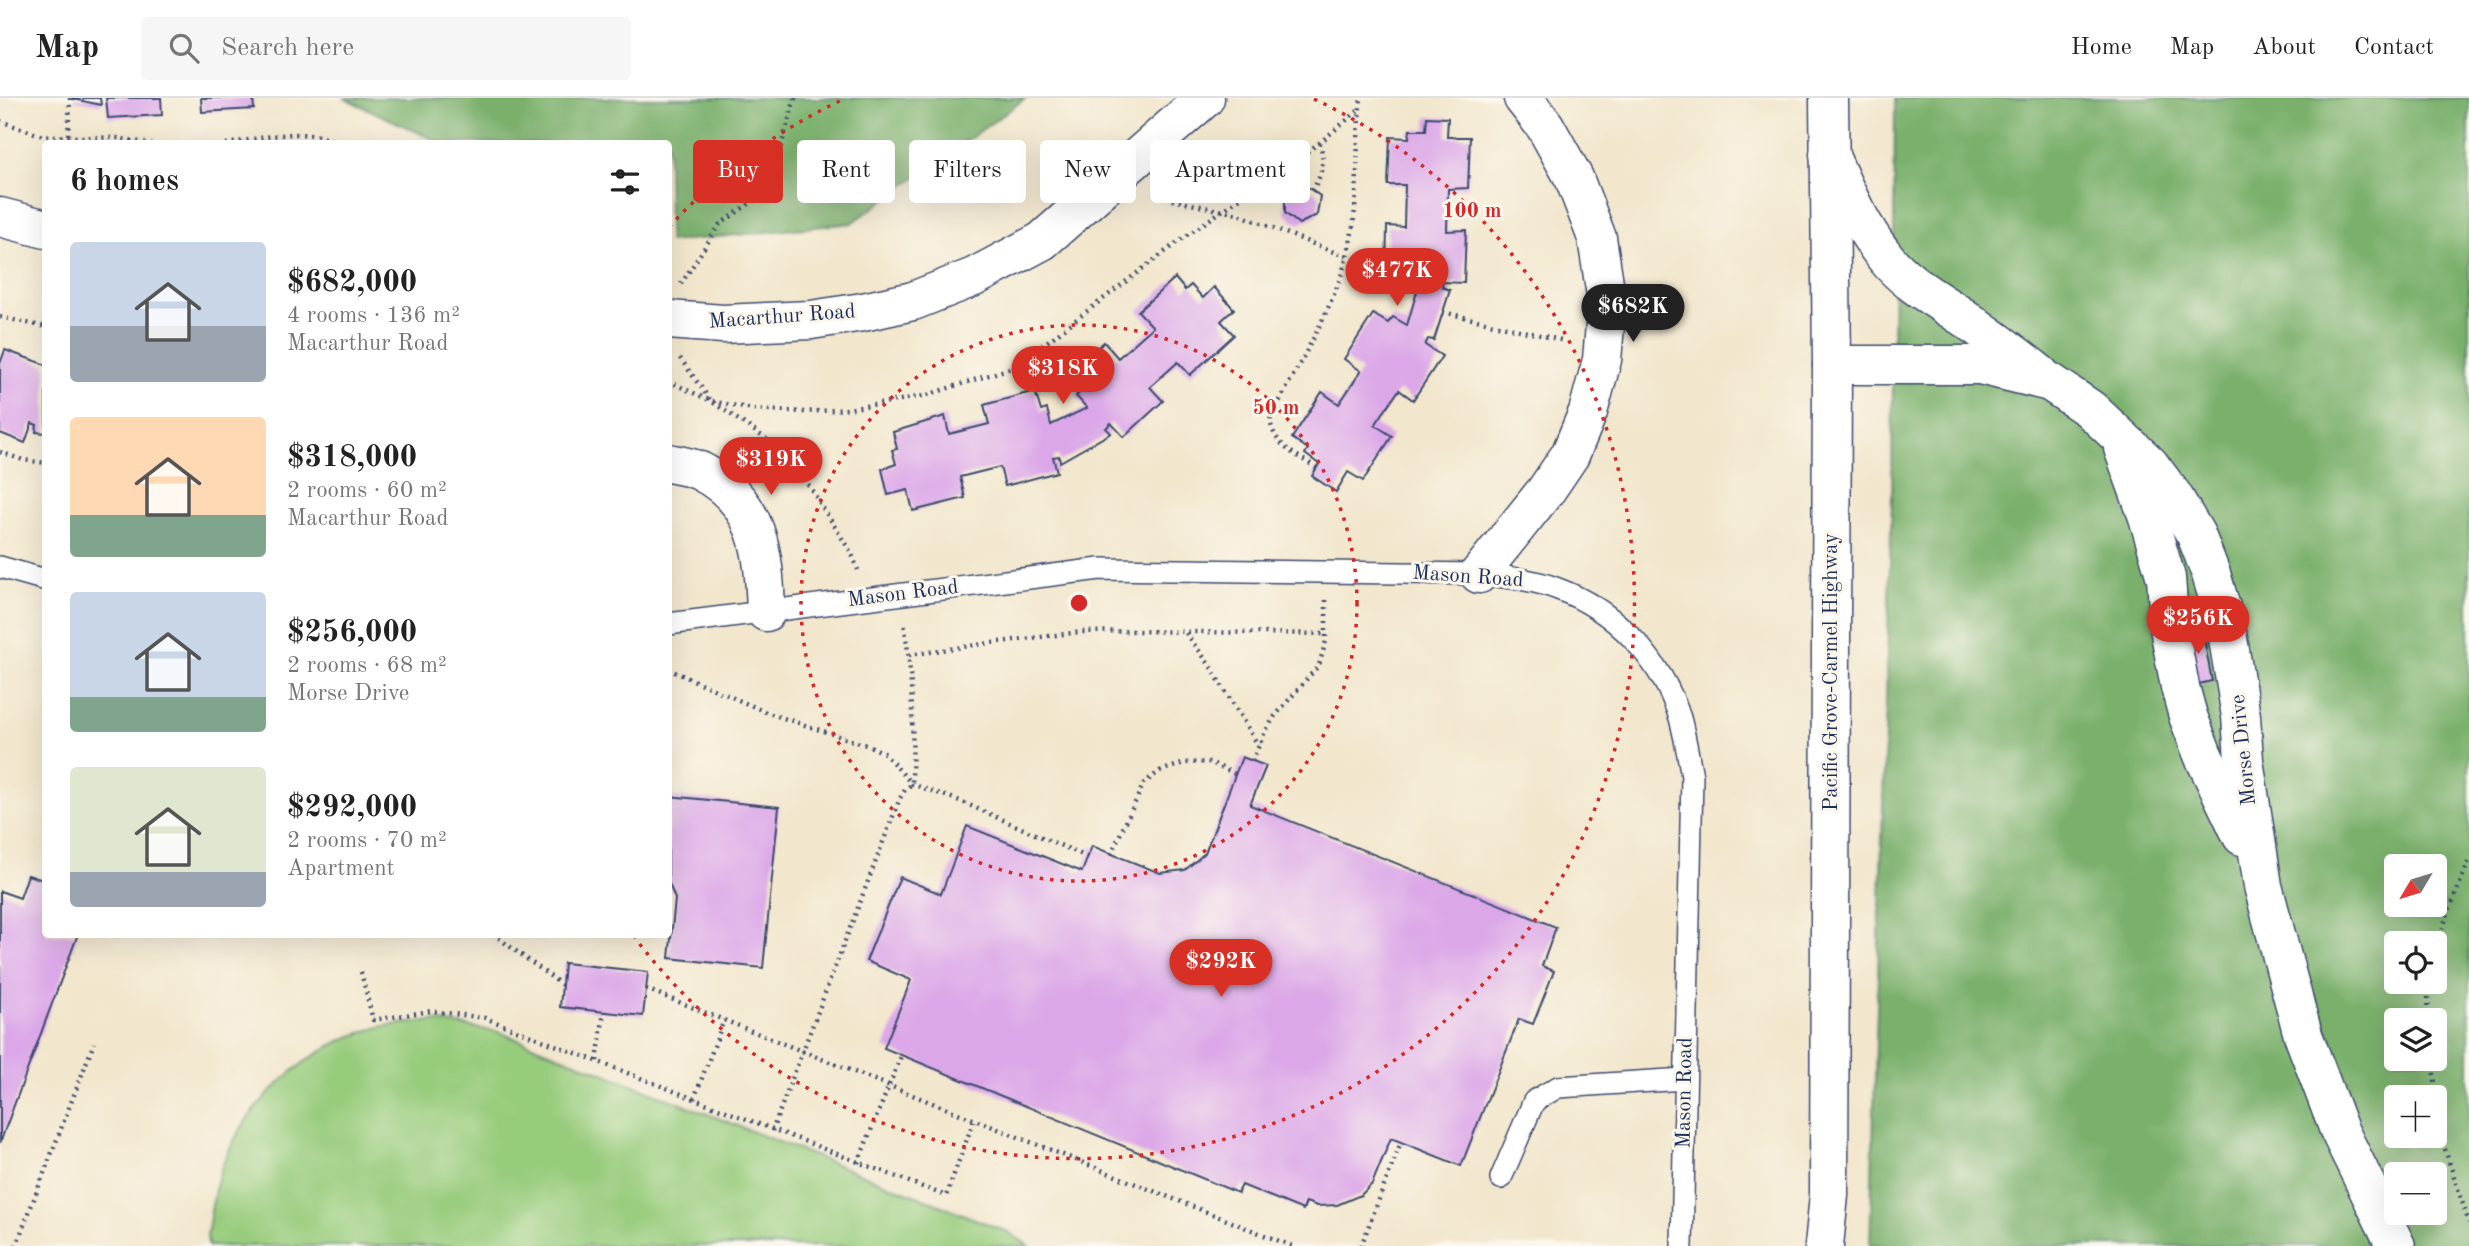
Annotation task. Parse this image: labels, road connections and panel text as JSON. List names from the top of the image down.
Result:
{
  "streets": {
    "street": ["Macarthur Road", "Pacific Grove-Carmel Highway", "Morse Drive"],
    "lane": ["Mason Road"]
  },
  "crossings": [
    ["Pacific Grove-Carmel Highway", "Morse Drive"]
  ],
  "north": "bottom left",
  "page": {
    "header": "Map",
    "search": "Search here",
    "nav": [
      "Home",
      "Map",
      "About",
      "Contact"
    ],
    "chip": [
      "Buy",
      "Rent",
      "Filters",
      "New",
      "Apartment"
    ],
    "heading": "6 homes",
    "list": [
      {
        "name": "$682,000",
        "note": "4 rooms · 136 m² · Macarthur Road"
      },
      {
        "name": "$318,000",
        "note": "2 rooms · 60 m² · Macarthur Road"
      },
      {
        "name": "$256,000",
        "note": "2 rooms · 68 m² · Morse Drive"
      },
      {
        "name": "$292,000",
        "note": "2 rooms · 70 m² · Apartment"
      }
    ],
    "price": [
      "$477K",
      "$682K",
      "$318K",
      "$319K",
      "$256K",
      "$292K"
    ],
    "map_buttons": ["+", "−"]
  },
  "rings": ["100 m", "50 m"]
}
